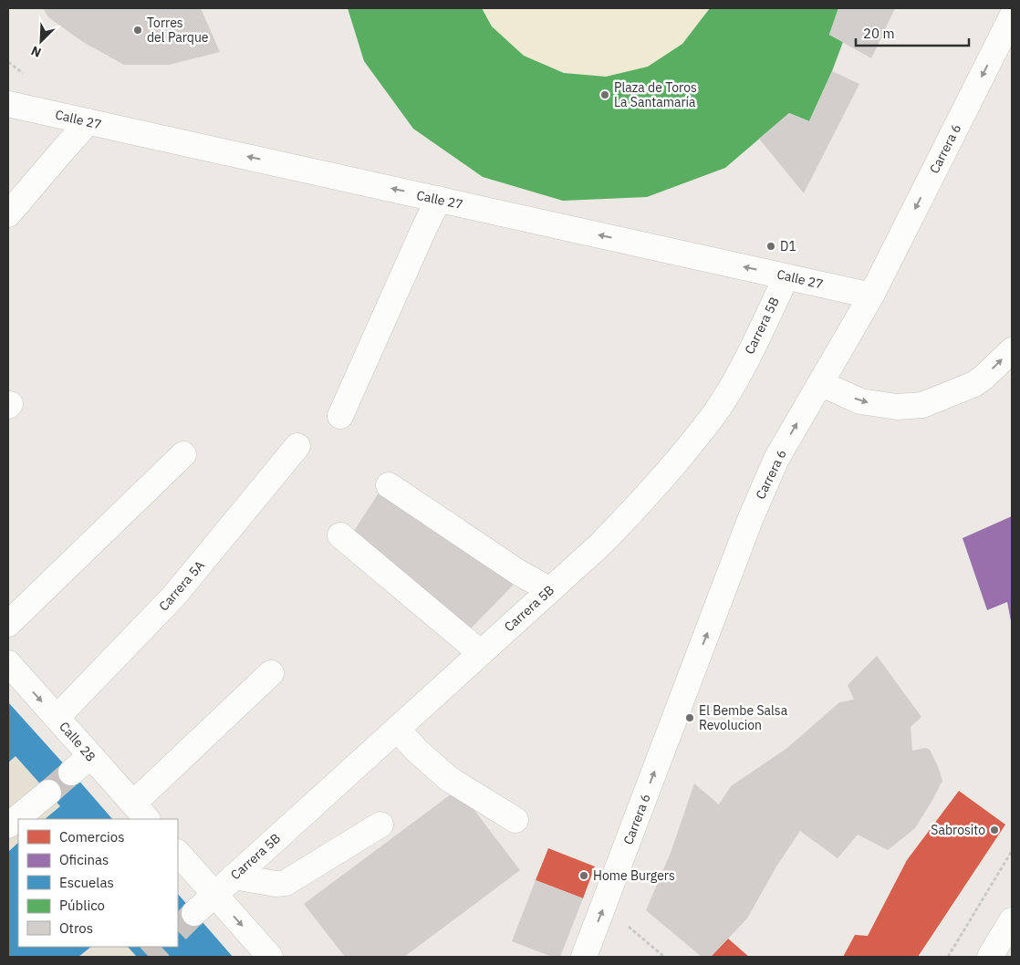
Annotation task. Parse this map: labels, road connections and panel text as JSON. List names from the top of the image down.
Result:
{
  "streets": {
    "street": [
      "Calle 27",
      "Carrera 6",
      "Carrera 5B",
      "Carrera 5A",
      "Calle 28"
    ]
  },
  "crossings": [
    ["Calle 27", "Carrera 6"],
    ["Calle 27", "Carrera 5B"],
    ["Carrera 5A", "Calle 28"]
  ],
  "one_way": ["Calle 27", "Calle 28"],
  "places": [
    "Torres del Parque",
    "Plaza de Toros La Santamaría",
    "D1",
    "El Bembe Salsa Revolucion",
    "Sabrosito",
    "Home Burgers"
  ],
  "legend": [
    "Comercios",
    "Oficinas",
    "Escuelas",
    "Público",
    "Otros"
  ],
  "scale_bar": "20 m",
  "north": "bottom left"
}
